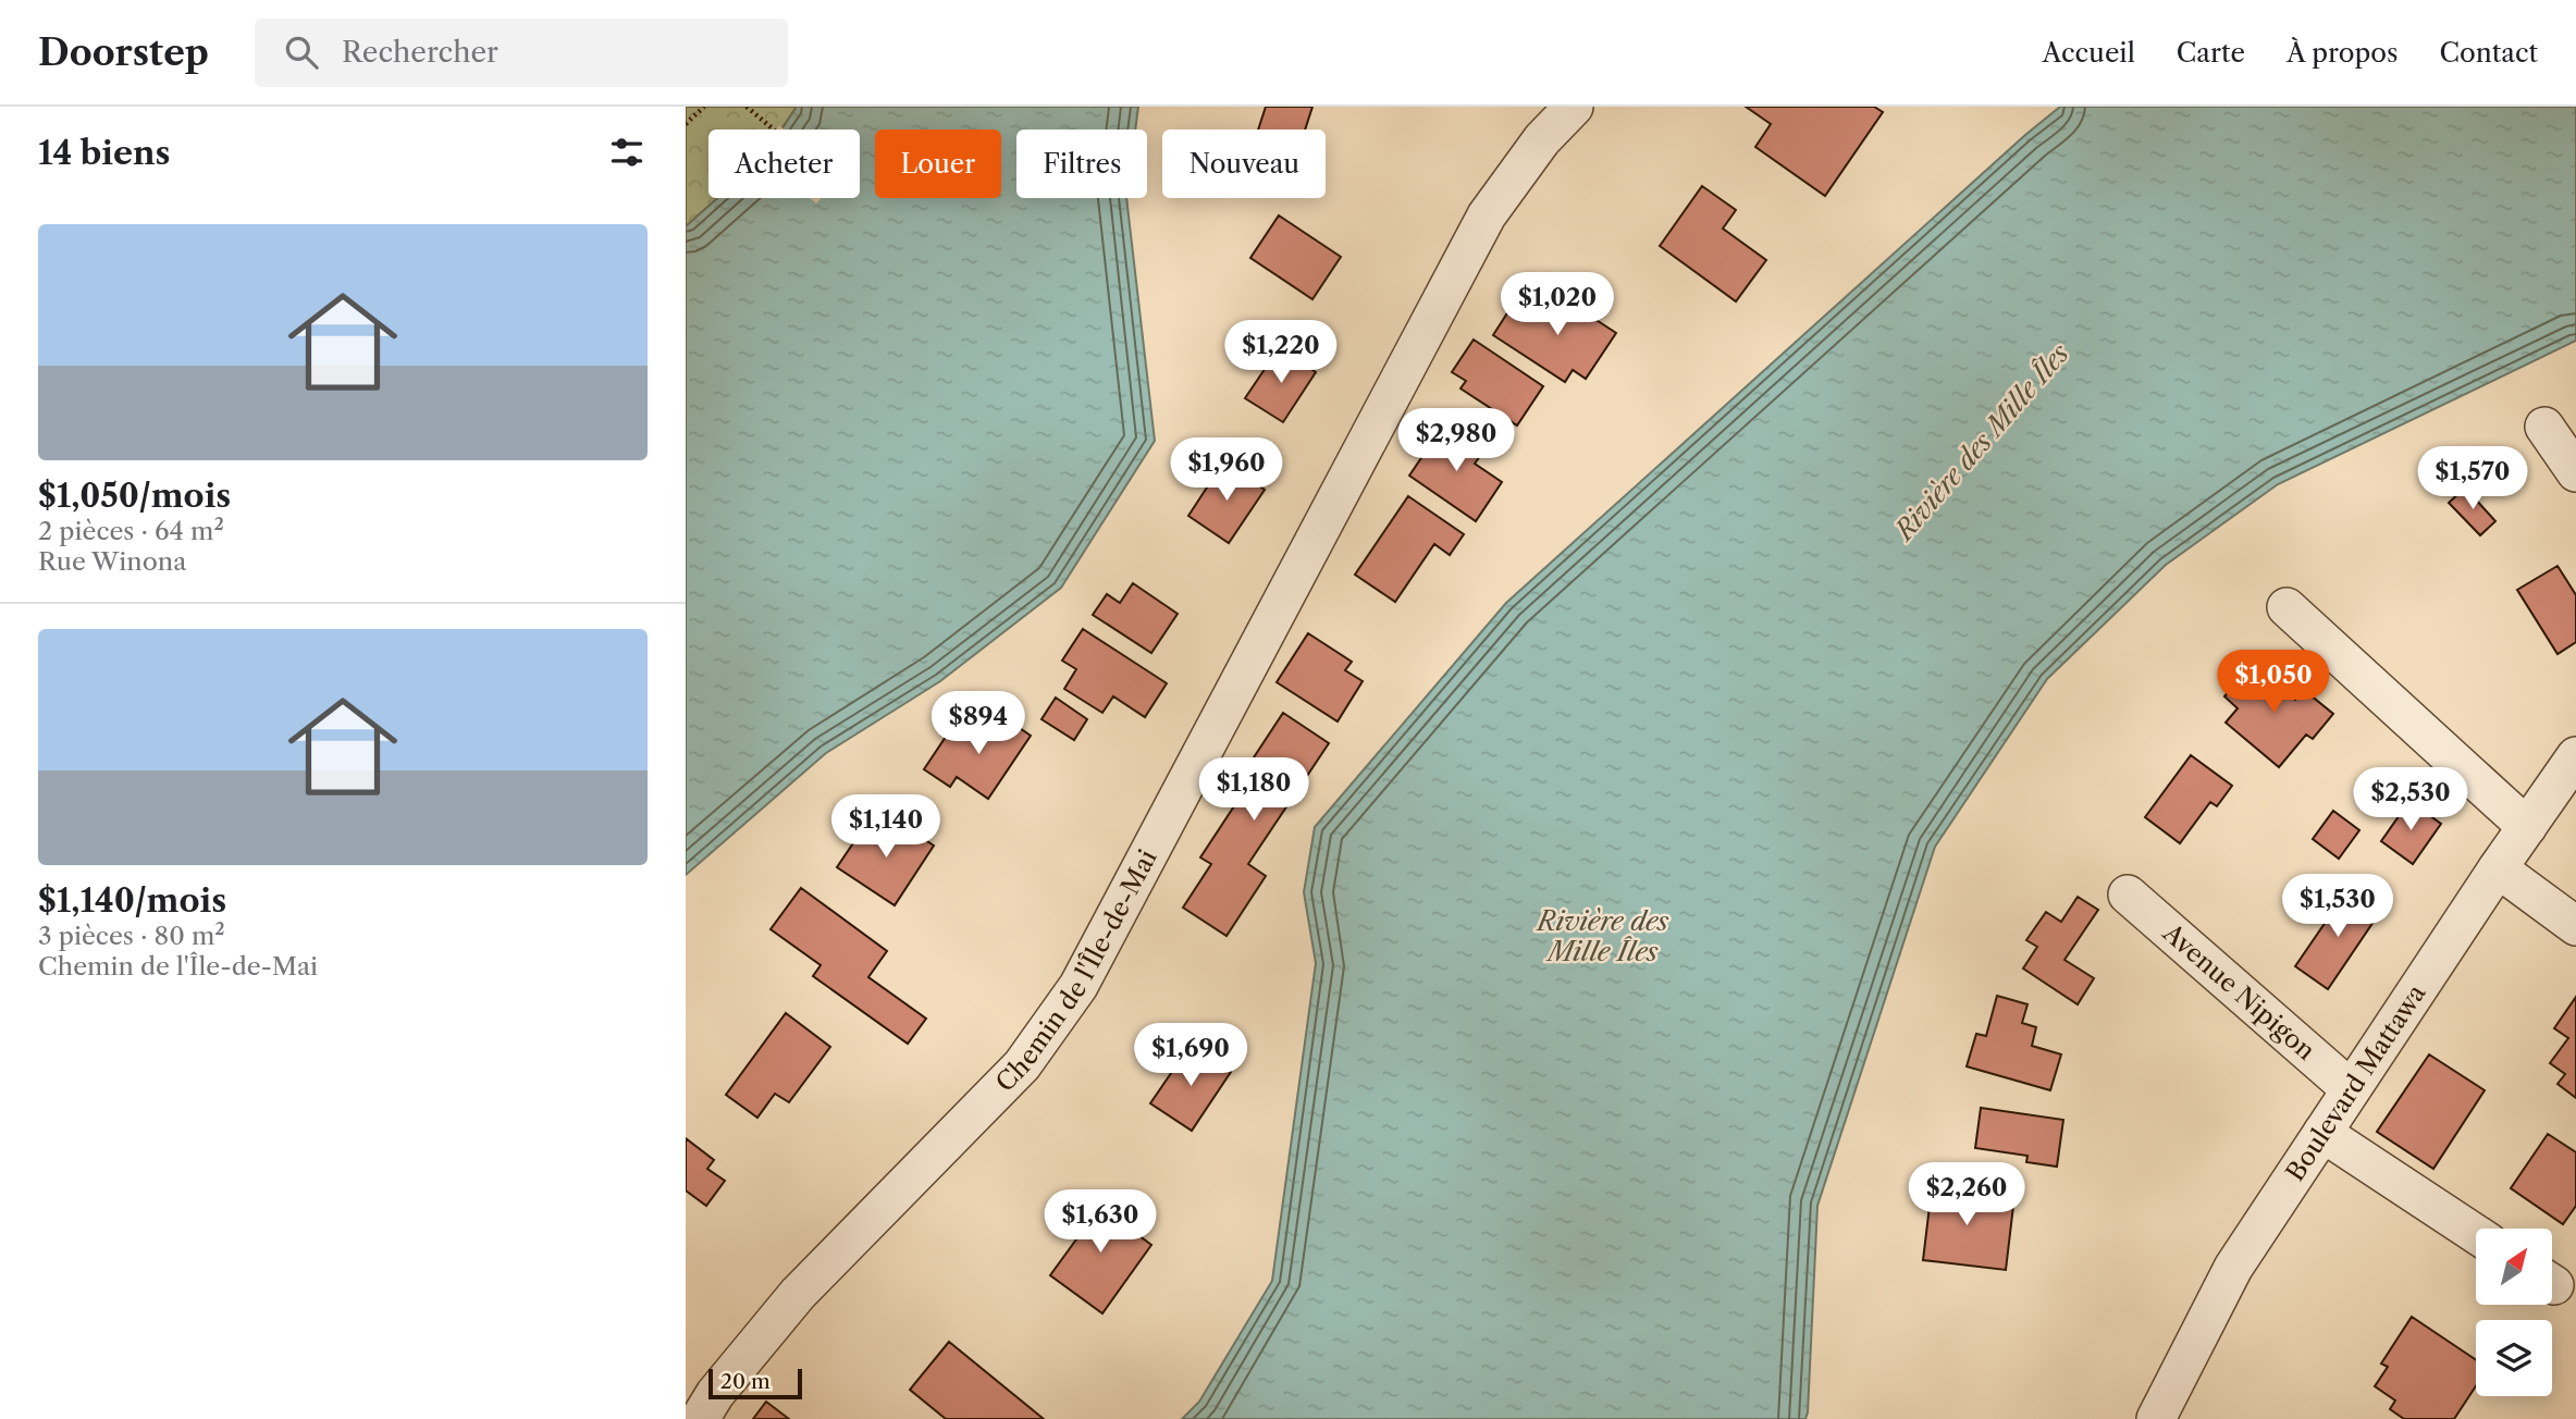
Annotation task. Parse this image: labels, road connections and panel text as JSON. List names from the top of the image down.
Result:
{
  "streets": {
    "street": ["Chemin de l'Île-de-Mai", "Avenue Nipigon", "Boulevard Mattawa"]
  },
  "crossings": [
    ["Avenue Nipigon", "Boulevard Mattawa"]
  ],
  "water": ["Rivière des Mille Îles"],
  "scale_bar": "20 m",
  "north": "top right",
  "page": {
    "header": "Doorstep",
    "search": "Rechercher",
    "nav": [
      "Accueil",
      "Carte",
      "À propos",
      "Contact"
    ],
    "heading": "14 biens",
    "chip": [
      "Acheter",
      "Louer",
      "Filtres",
      "Nouveau"
    ],
    "list": [
      {
        "name": "$1,050/mois",
        "note": "2 pièces · 64 m² · Rue Winona"
      },
      {
        "name": "$1,140/mois",
        "note": "3 pièces · 80 m² · Chemin de l'Île-de-Mai"
      }
    ],
    "price": [
      "$1,020",
      "$1,220",
      "$2,980",
      "$1,960",
      "$1,570",
      "$1,050",
      "$894",
      "$1,180",
      "$2,530",
      "$1,140",
      "$1,530",
      "$1,690",
      "$2,260",
      "$1,630"
    ],
    "scale": "20 m"
  }
}
